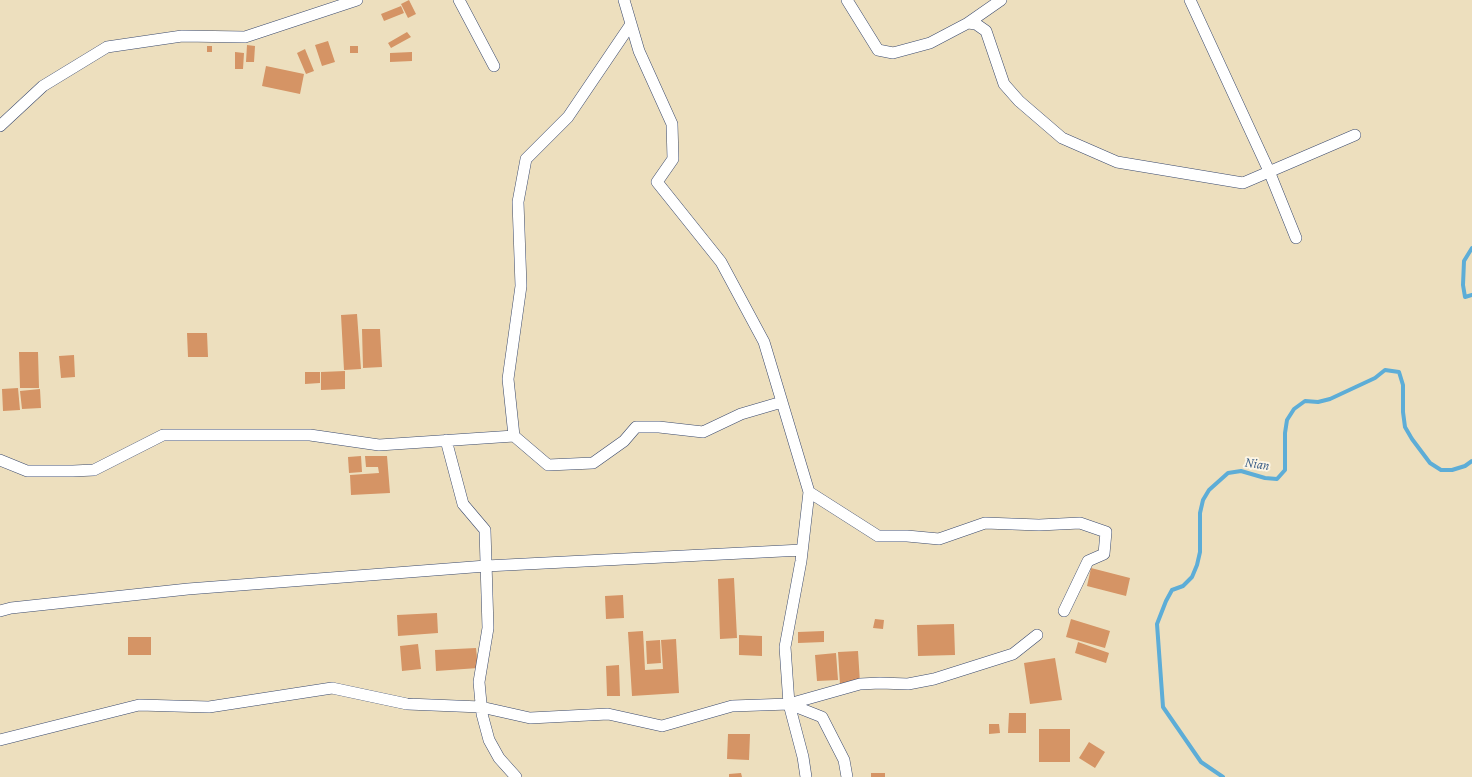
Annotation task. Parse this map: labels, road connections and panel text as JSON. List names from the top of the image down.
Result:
{
  "water": ["Nian"]
}
